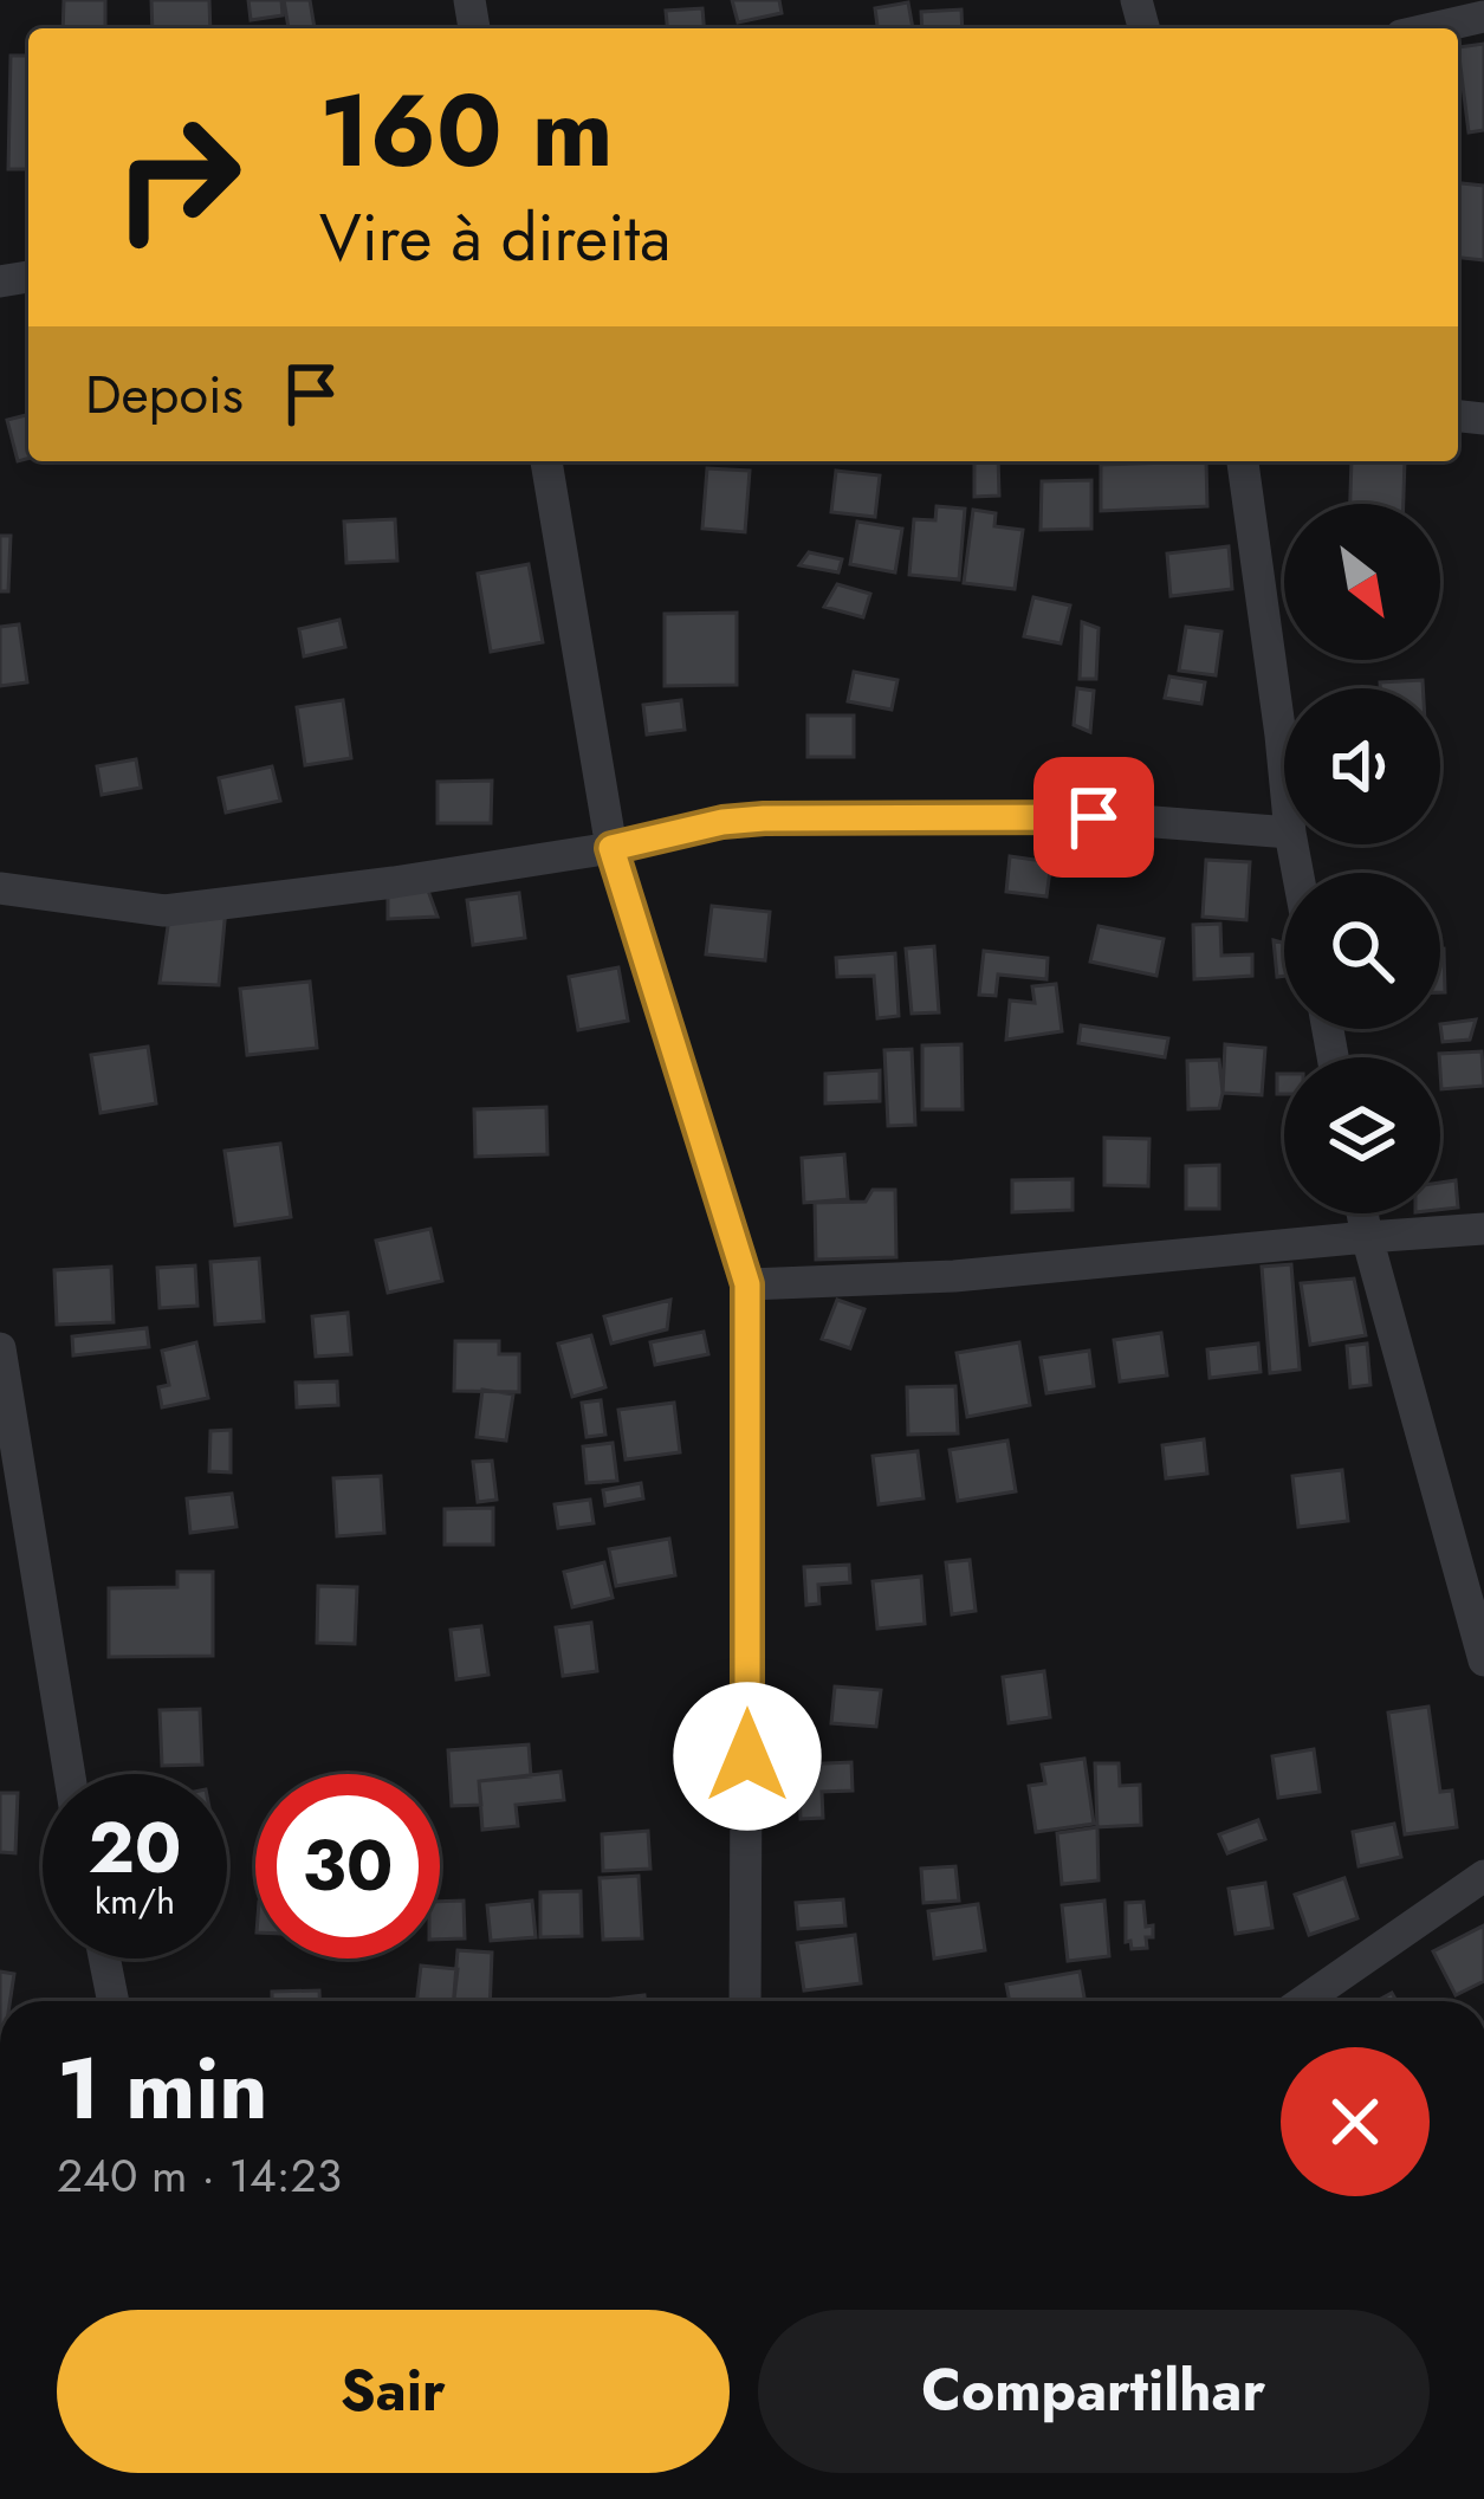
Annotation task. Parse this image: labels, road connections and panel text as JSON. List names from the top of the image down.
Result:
{
  "north": "bottom right",
  "page": {
    "turn": ["160 m", "Vire à direita"],
    "then": "Depois",
    "speed": "20 km/h",
    "limit": "30",
    "heading": ["1 min", "240 m · 14:23"],
    "buttons": ["Sair", "Compartilhar"]
  }
}
